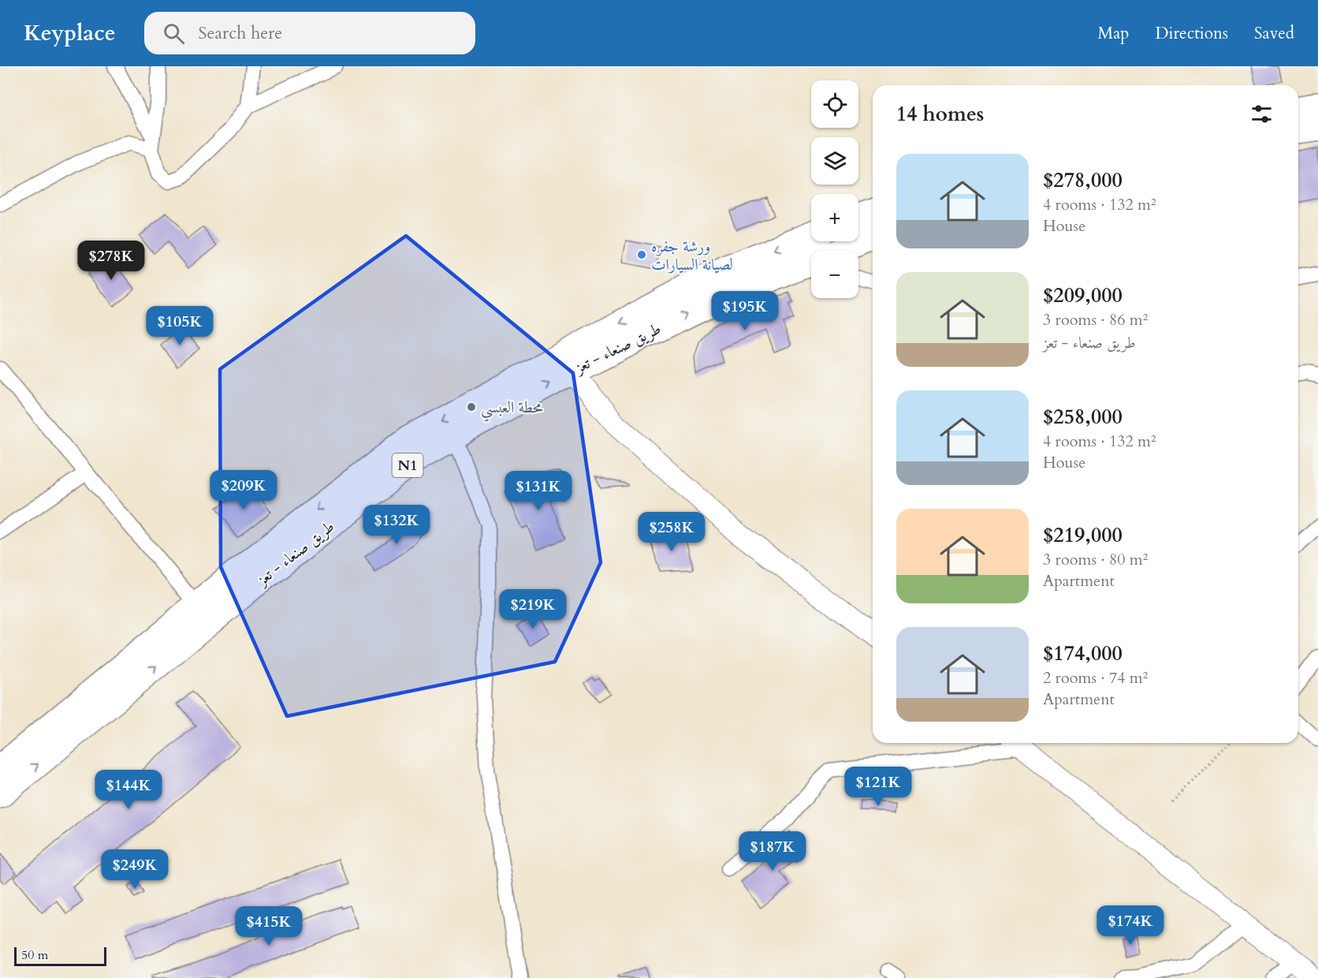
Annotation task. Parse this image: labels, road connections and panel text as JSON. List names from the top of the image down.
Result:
{
  "streets": {
    "highway": ["طريق صنعاء - تعز", "N1"]
  },
  "places": ["ورشة جفره لصيانة السيارات", "محطة العبسي"],
  "scale_bar": "50 m",
  "page": {
    "header": "Keyplace",
    "search": "Search here",
    "nav": ["Map", "Directions", "Saved"],
    "map_buttons": ["+", "−"],
    "heading": "14 homes",
    "list": [
      {
        "name": "$278,000",
        "note": "4 rooms · 132 m² · House"
      },
      {
        "name": "$209,000",
        "note": "3 rooms · 86 m² · طريق صنعاء - تعز"
      },
      {
        "name": "$258,000",
        "note": "4 rooms · 132 m² · House"
      },
      {
        "name": "$219,000",
        "note": "3 rooms · 80 m² · Apartment"
      },
      {
        "name": "$174,000",
        "note": "2 rooms · 74 m² · Apartment"
      }
    ],
    "price": [
      "$278K",
      "$195K",
      "$105K",
      "$209K",
      "$131K",
      "$132K",
      "$258K",
      "$219K",
      "$121K",
      "$144K",
      "$187K",
      "$249K",
      "$174K",
      "$415K"
    ],
    "scale": "50 m"
  }
}
